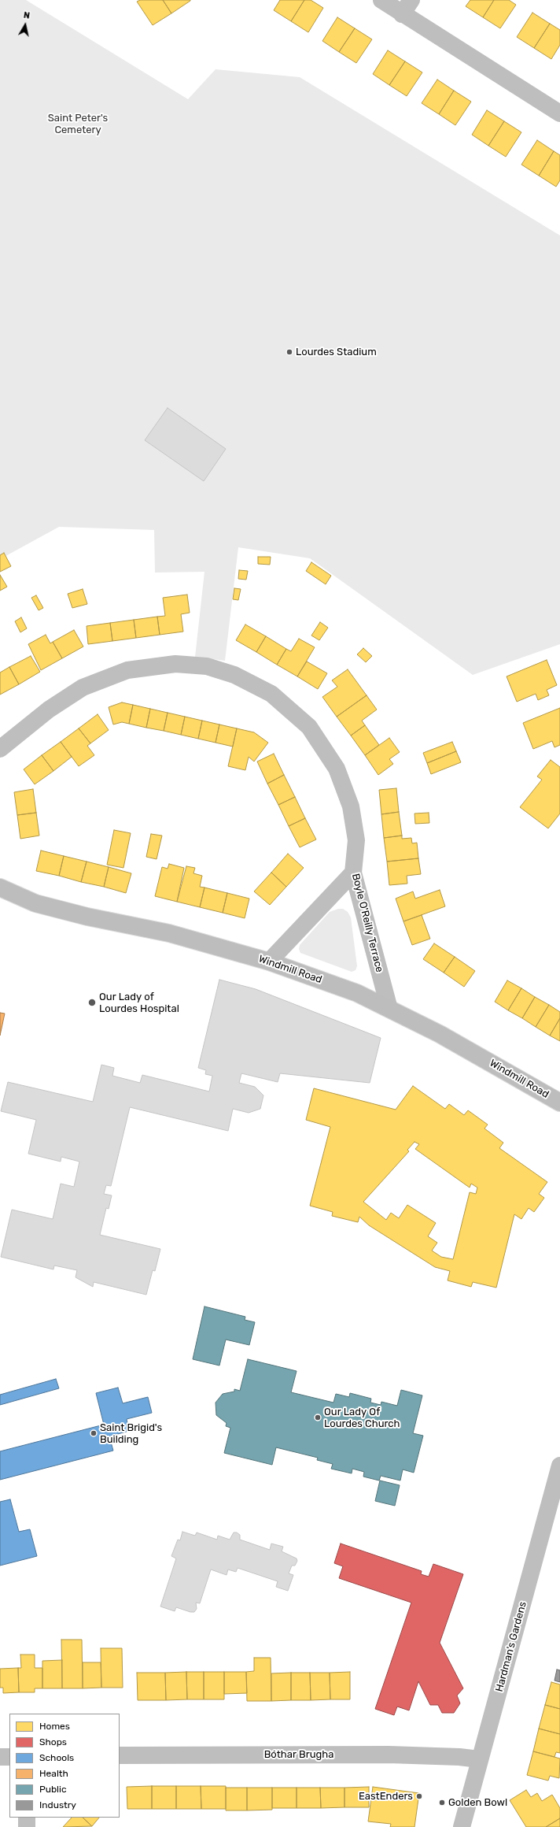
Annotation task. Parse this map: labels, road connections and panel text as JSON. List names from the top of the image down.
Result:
{
  "streets": {
    "main road": ["Windmill Road"],
    "street": ["Boyle O'Reilly Terrace", "Hardman's Gardens", "Bóthar Brugha"]
  },
  "crossings": [
    ["Boyle O'Reilly Terrace", "Windmill Road"],
    ["Hardman's Gardens", "Bóthar Brugha"]
  ],
  "parks": ["Saint Peter's Cemetery"],
  "places": [
    "Lourdes Stadium",
    "Our Lady of Lourdes Hospital",
    "Our Lady Of Lourdes Church",
    "Saint Brigid's Building",
    "EastEnders",
    "Golden Bowl"
  ],
  "legend": [
    "Homes",
    "Shops",
    "Schools",
    "Health",
    "Public",
    "Industry"
  ],
  "north": "top"
}
